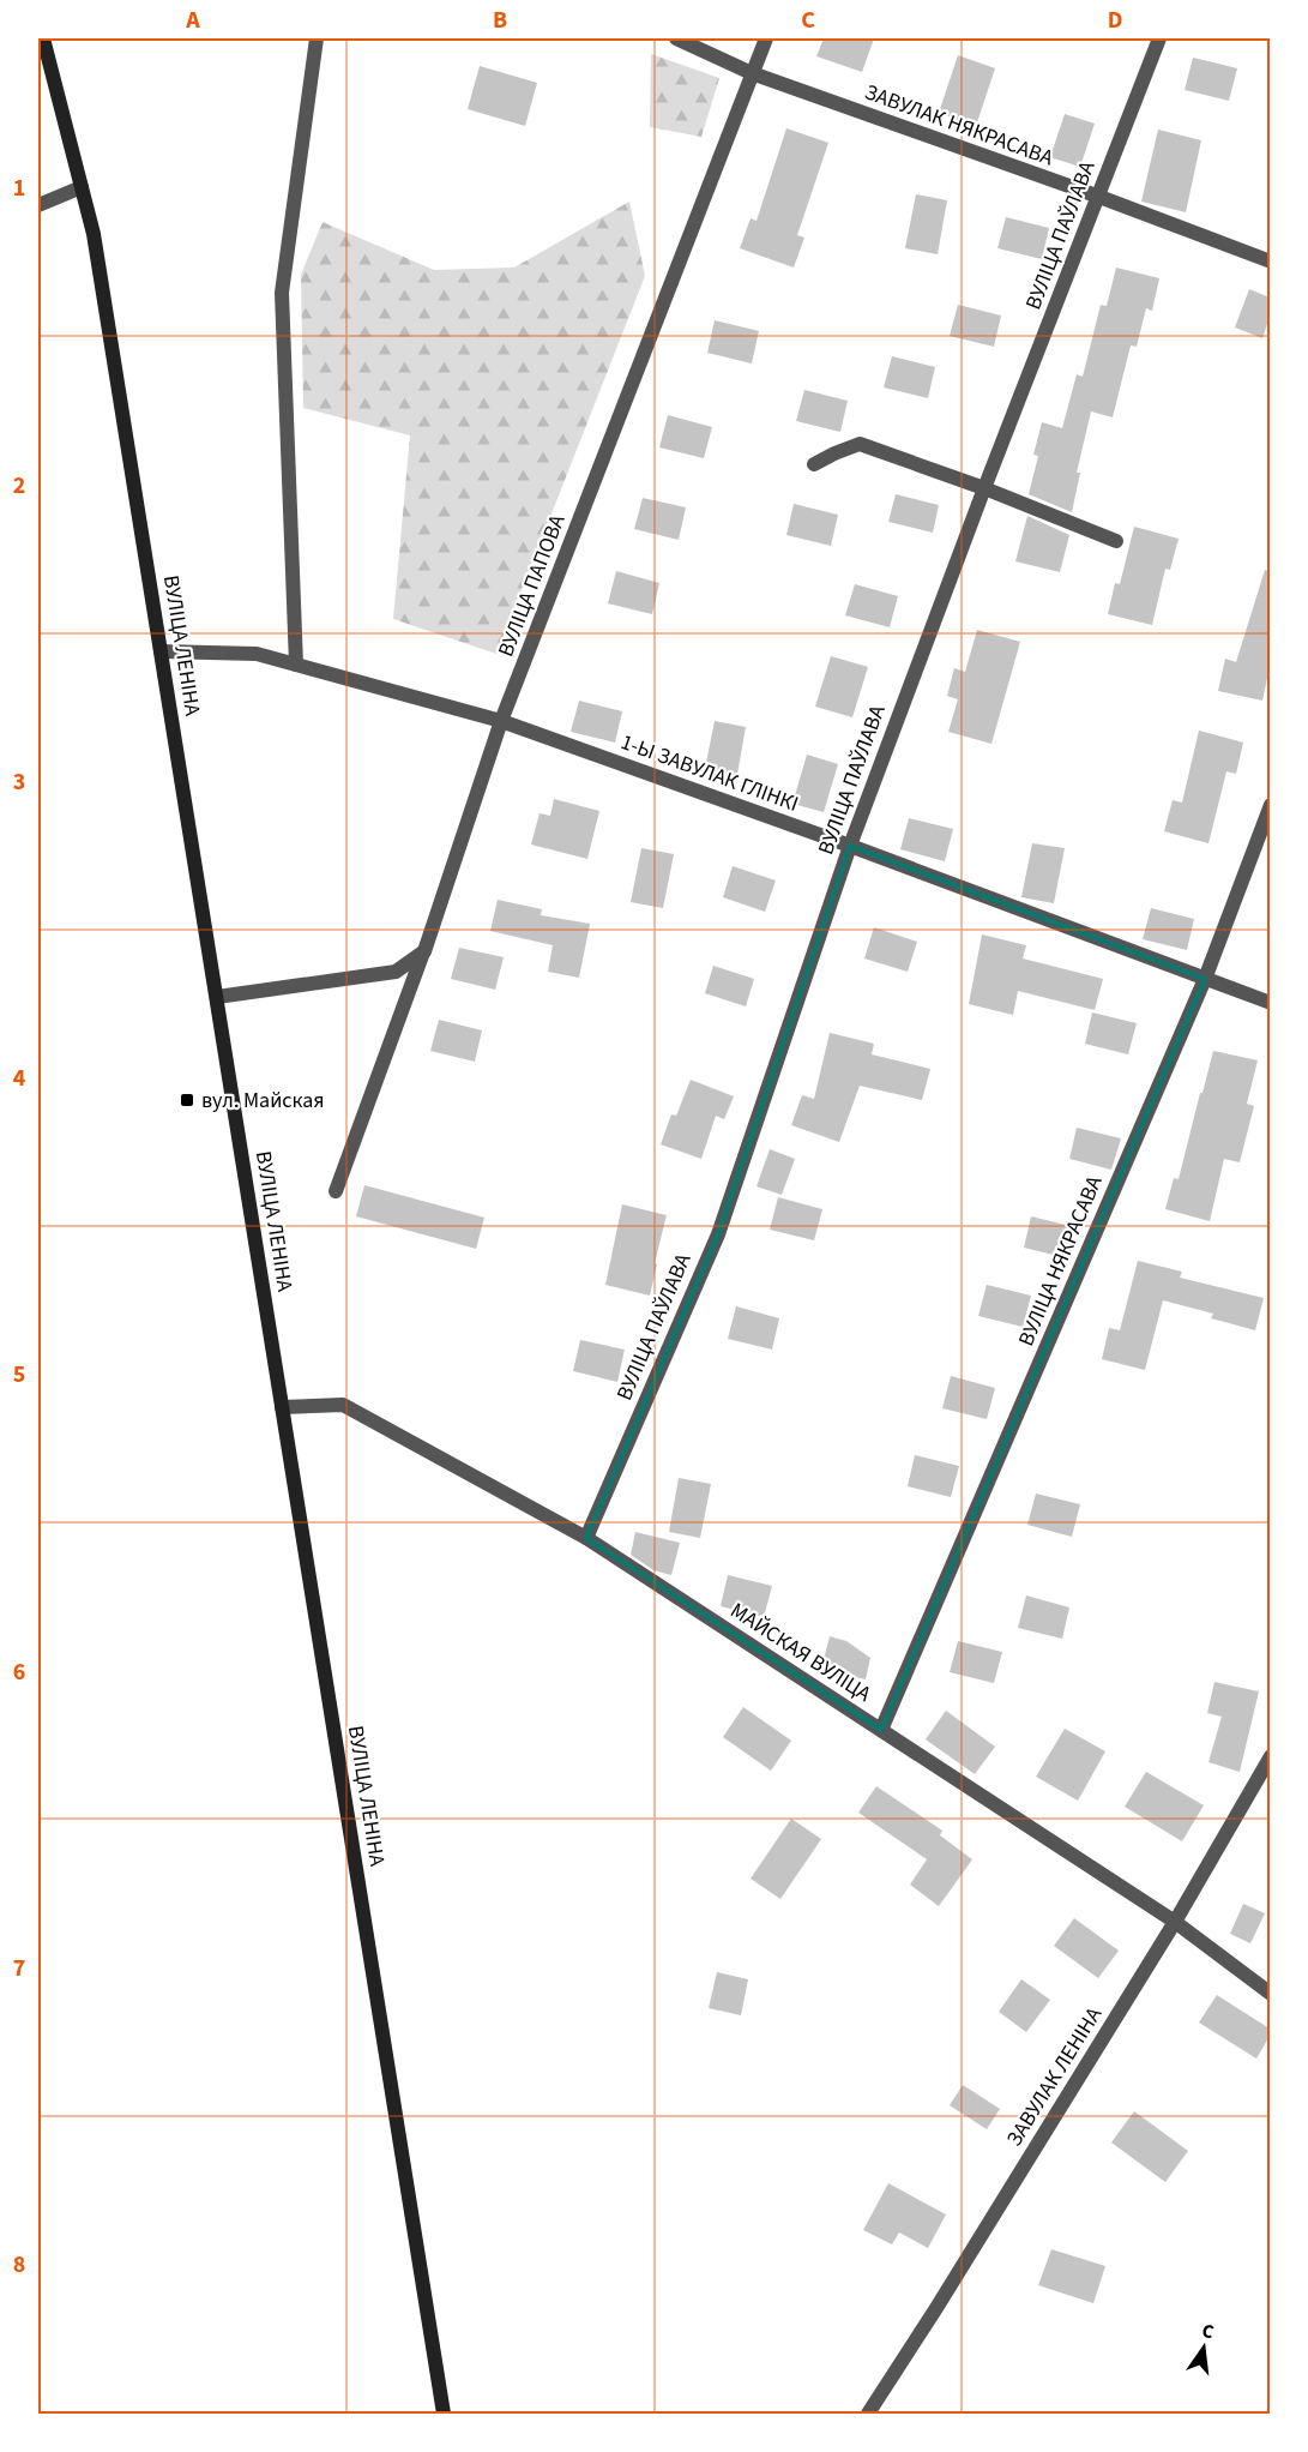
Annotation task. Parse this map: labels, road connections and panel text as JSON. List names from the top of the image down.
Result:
{
  "streets": {
    "main road": ["ВУЛІЦА ЛЕНІНА"],
    "street": [
      "ЗАВУЛАК НЯКРАСАВА",
      "ВУЛІЦА ПАЎЛАВА",
      "ВУЛІЦА ПАПОВА",
      "1-Ы ЗАВУЛАК ГЛІНКІ",
      "ВУЛІЦА НЯКРАСАВА",
      "МАЙСКАЯ ВУЛІЦА",
      "ЗАВУЛАК ЛЕНІНА"
    ]
  },
  "crossings": [
    ["ЗАВУЛАК НЯКРАСАВА", "ВУЛІЦА ПАЎЛАВА"],
    ["ЗАВУЛАК НЯКРАСАВА", "ВУЛІЦА ПАПОВА"],
    ["ВУЛІЦА ПАЎЛАВА", "1-Ы ЗАВУЛАК ГЛІНКІ"],
    ["ВУЛІЦА ПАЎЛАВА", "МАЙСКАЯ ВУЛІЦА"],
    ["ВУЛІЦА ПАПОВА", "1-Ы ЗАВУЛАК ГЛІНКІ"],
    ["ВУЛІЦА ЛЕНІНА", "1-Ы ЗАВУЛАК ГЛІНКІ"],
    ["ВУЛІЦА ЛЕНІНА", "МАЙСКАЯ ВУЛІЦА"],
    ["1-Ы ЗАВУЛАК ГЛІНКІ", "ВУЛІЦА НЯКРАСАВА"],
    ["ВУЛІЦА НЯКРАСАВА", "МАЙСКАЯ ВУЛІЦА"],
    ["МАЙСКАЯ ВУЛІЦА", "ЗАВУЛАК ЛЕНІНА"]
  ],
  "places": {
    "transit": ["вул. Майская"]
  },
  "north": "top",
  "grid": {
    "columns": [
      "A",
      "B",
      "C",
      "D"
    ],
    "rows": [
      "1",
      "2",
      "3",
      "4",
      "5",
      "6",
      "7",
      "8"
    ]
  }
}
